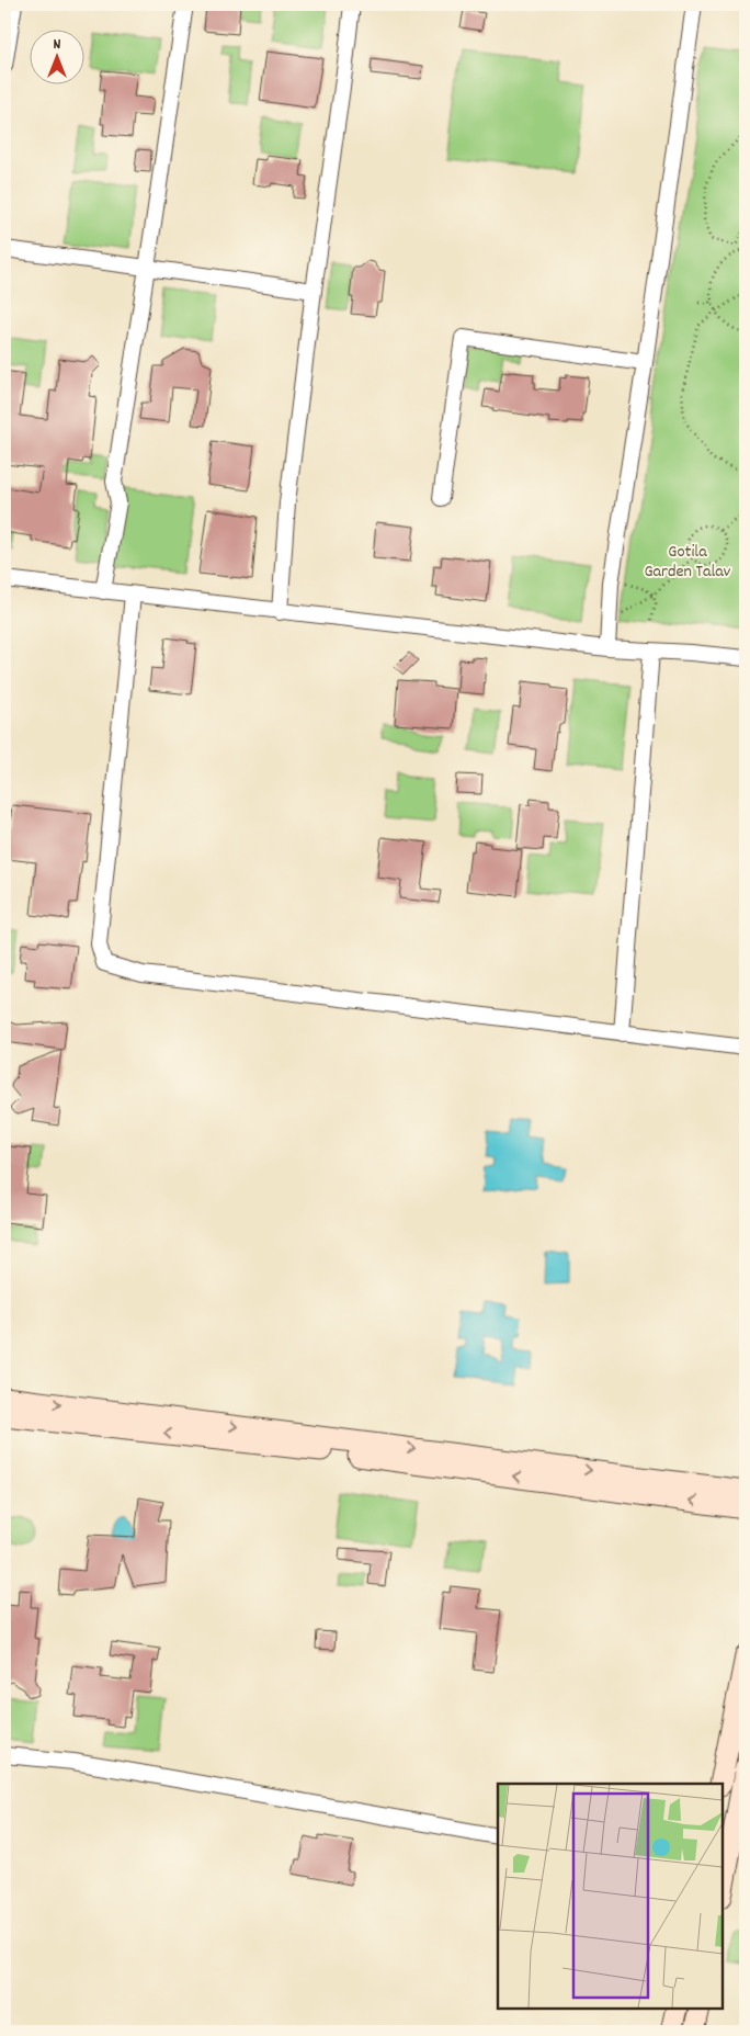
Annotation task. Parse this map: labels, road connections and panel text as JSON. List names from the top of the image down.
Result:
{
  "parks": ["Gotila Garden Talav"],
  "north": "top"
}
